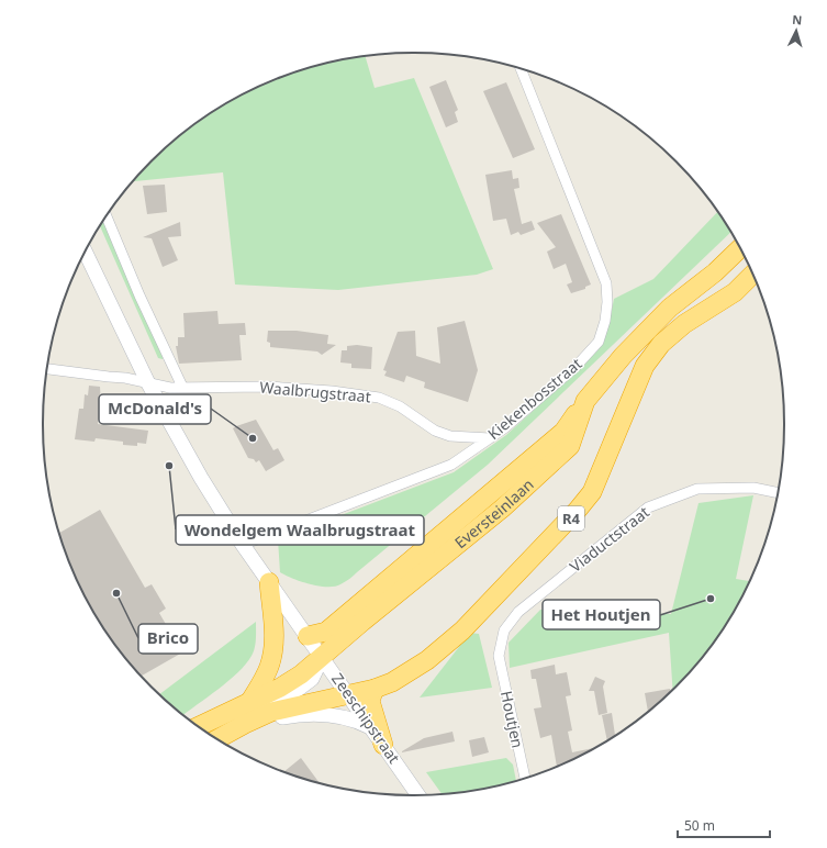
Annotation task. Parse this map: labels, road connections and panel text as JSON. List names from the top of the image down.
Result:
{
  "streets": {
    "highway": ["Eversteinlaan", "R4"],
    "main road": ["Zeeschipstraat"],
    "street": [
      "Waalbrugstraat",
      "Kiekenbosstraat",
      "Viaductstraat",
      "Houtjen"
    ]
  },
  "crossings": [
    ["Waalbrugstraat", "Kiekenbosstraat"],
    ["Waalbrugstraat", "Zeeschipstraat"],
    ["Kiekenbosstraat", "Zeeschipstraat"],
    ["Eversteinlaan", "Zeeschipstraat"],
    ["R4", "Zeeschipstraat"],
    ["Viaductstraat", "Houtjen"]
  ],
  "places": [
    "McDonald's",
    "Wondelgem Waalbrugstraat",
    "Brico",
    "Het Houtjen"
  ],
  "scale_bar": "50 m",
  "north": "top"
}
